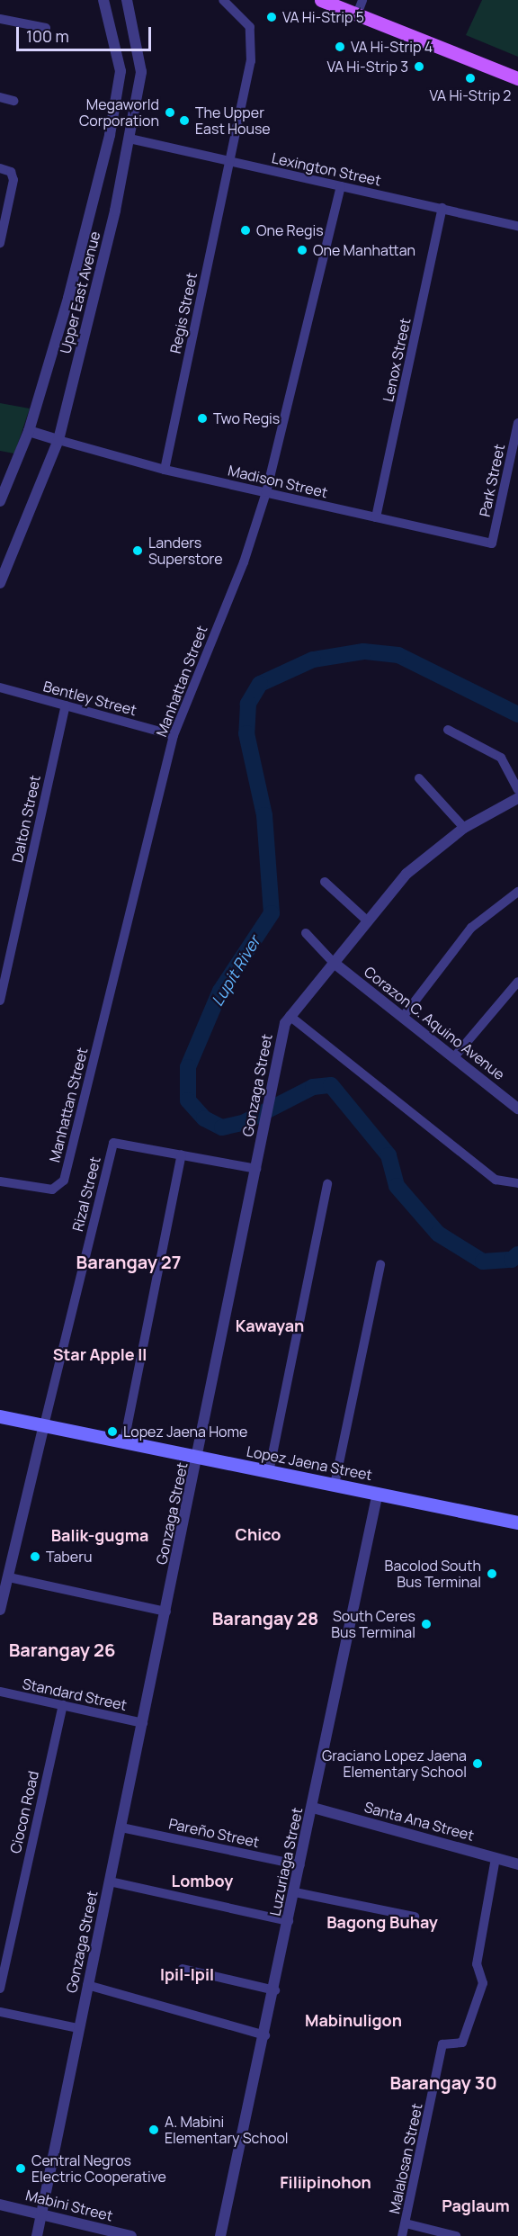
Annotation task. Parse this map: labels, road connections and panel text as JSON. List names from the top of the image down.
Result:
{
  "streets": {
    "main road": ["Lopez Jaena Street"],
    "street": [
      "Lexington Street",
      "Upper East Avenue",
      "Regis Street",
      "Lenox Street",
      "Park Street",
      "Madison Street",
      "Manhattan Street",
      "Bentley Street",
      "Dalton Street",
      "Corazon C. Aquino Avenue",
      "Gonzaga Street",
      "Rizal Street",
      "Standard Street",
      "Ciocon Road",
      "Santa Ana Street",
      "Pareño Street",
      "Luzuriaga Street",
      "Malalosan Street",
      "Mabini Street"
    ]
  },
  "crossings": [
    ["Lexington Street", "Upper East Avenue"],
    ["Lexington Street", "Regis Street"],
    ["Lexington Street", "Lenox Street"],
    ["Lexington Street", "Manhattan Street"],
    ["Upper East Avenue", "Madison Street"],
    ["Regis Street", "Madison Street"],
    ["Lenox Street", "Madison Street"],
    ["Park Street", "Madison Street"],
    ["Madison Street", "Manhattan Street"],
    ["Manhattan Street", "Bentley Street"],
    ["Bentley Street", "Dalton Street"],
    ["Corazon C. Aquino Avenue", "Gonzaga Street"],
    ["Gonzaga Street", "Rizal Street"],
    ["Gonzaga Street", "Lopez Jaena Street"],
    ["Gonzaga Street", "Standard Street"],
    ["Gonzaga Street", "Pareño Street"],
    ["Gonzaga Street", "Mabini Street"],
    ["Rizal Street", "Lopez Jaena Street"],
    ["Lopez Jaena Street", "Luzuriaga Street"],
    ["Standard Street", "Ciocon Road"],
    ["Santa Ana Street", "Luzuriaga Street"],
    ["Santa Ana Street", "Malalosan Street"],
    ["Pareño Street", "Luzuriaga Street"]
  ],
  "districts": [
    "Barangay 27",
    "Kawayan",
    "Star Apple II",
    "Chico",
    "Balik-gugma",
    "Barangay 28",
    "Barangay 26",
    "Lomboy",
    "Bagong Buhay",
    "Ipil-Ipil",
    "Mabinuligon",
    "Barangay 30",
    "Filiipinohon",
    "Paglaum"
  ],
  "water": ["Lupit River"],
  "places": [
    "VA Hi-Strip 5",
    "VA Hi-Strip 4",
    "VA Hi-Strip 3",
    "VA Hi-Strip 2",
    "Megaworld Corporation",
    "The Upper East House",
    "One Regis",
    "One Manhattan",
    "Two Regis",
    "Landers Superstore",
    "Lopez Jaena Home",
    "Taberu",
    "Bacolod South Bus Terminal",
    "South Ceres Bus Terminal",
    "Graciano Lopez Jaena Elementary School",
    "A. Mabini Elementary School",
    "Central Negros Electric Cooperative"
  ],
  "scale_bar": "100 m"
}
